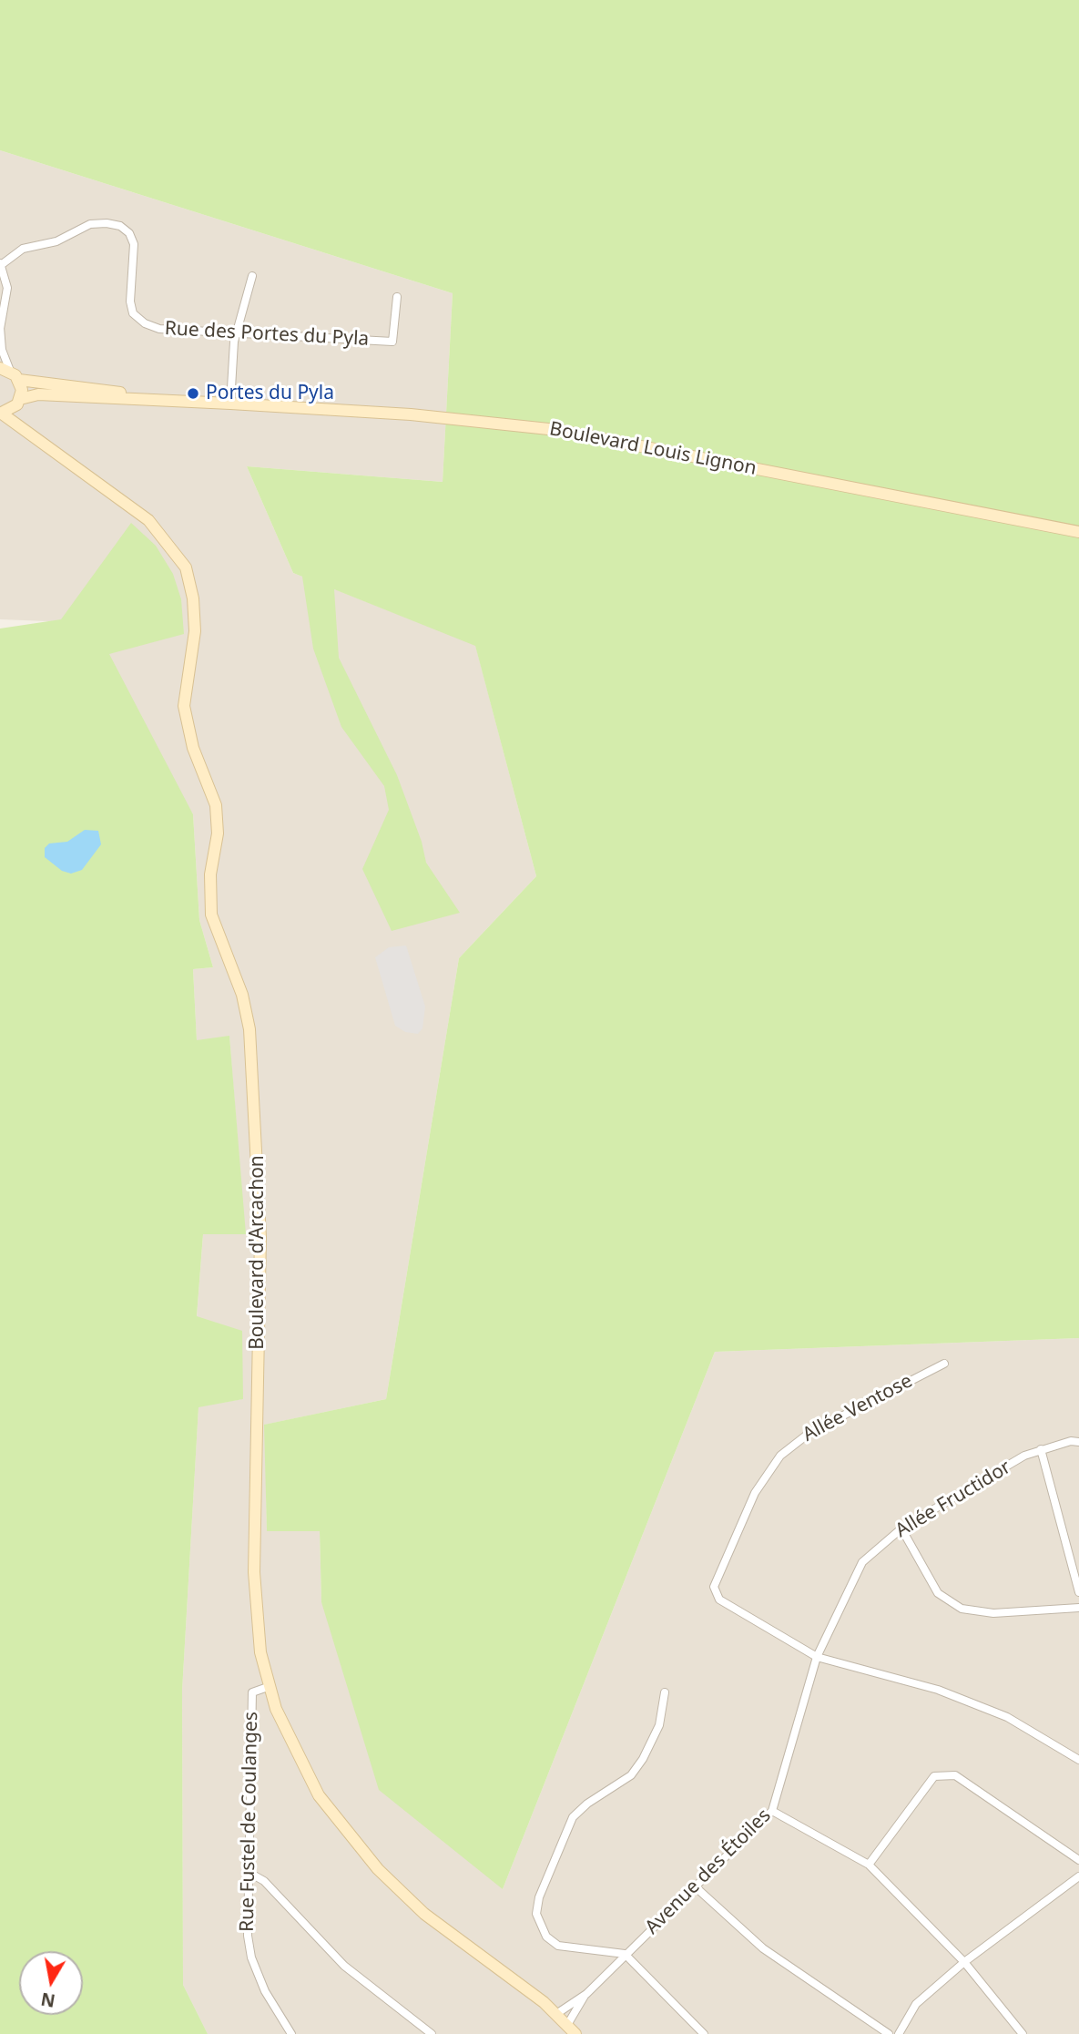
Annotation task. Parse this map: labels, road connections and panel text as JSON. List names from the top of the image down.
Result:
{
  "streets": {
    "main road": ["Boulevard Louis Lignon", "Boulevard d'Arcachon"],
    "street": [
      "Rue des Portes du Pyla",
      "Allée Ventose",
      "Allée Fructidor",
      "Rue Fustel de Coulanges",
      "Avenue des Étoiles"
    ]
  },
  "crossings": [
    ["Boulevard d'Arcachon", "Rue Fustel de Coulanges"],
    ["Boulevard d'Arcachon", "Avenue des Étoiles"],
    ["Allée Ventose", "Allée Fructidor"],
    ["Allée Ventose", "Avenue des Étoiles"],
    ["Allée Fructidor", "Avenue des Étoiles"]
  ],
  "places": ["Portes du Pyla"],
  "north": "bottom"
}
